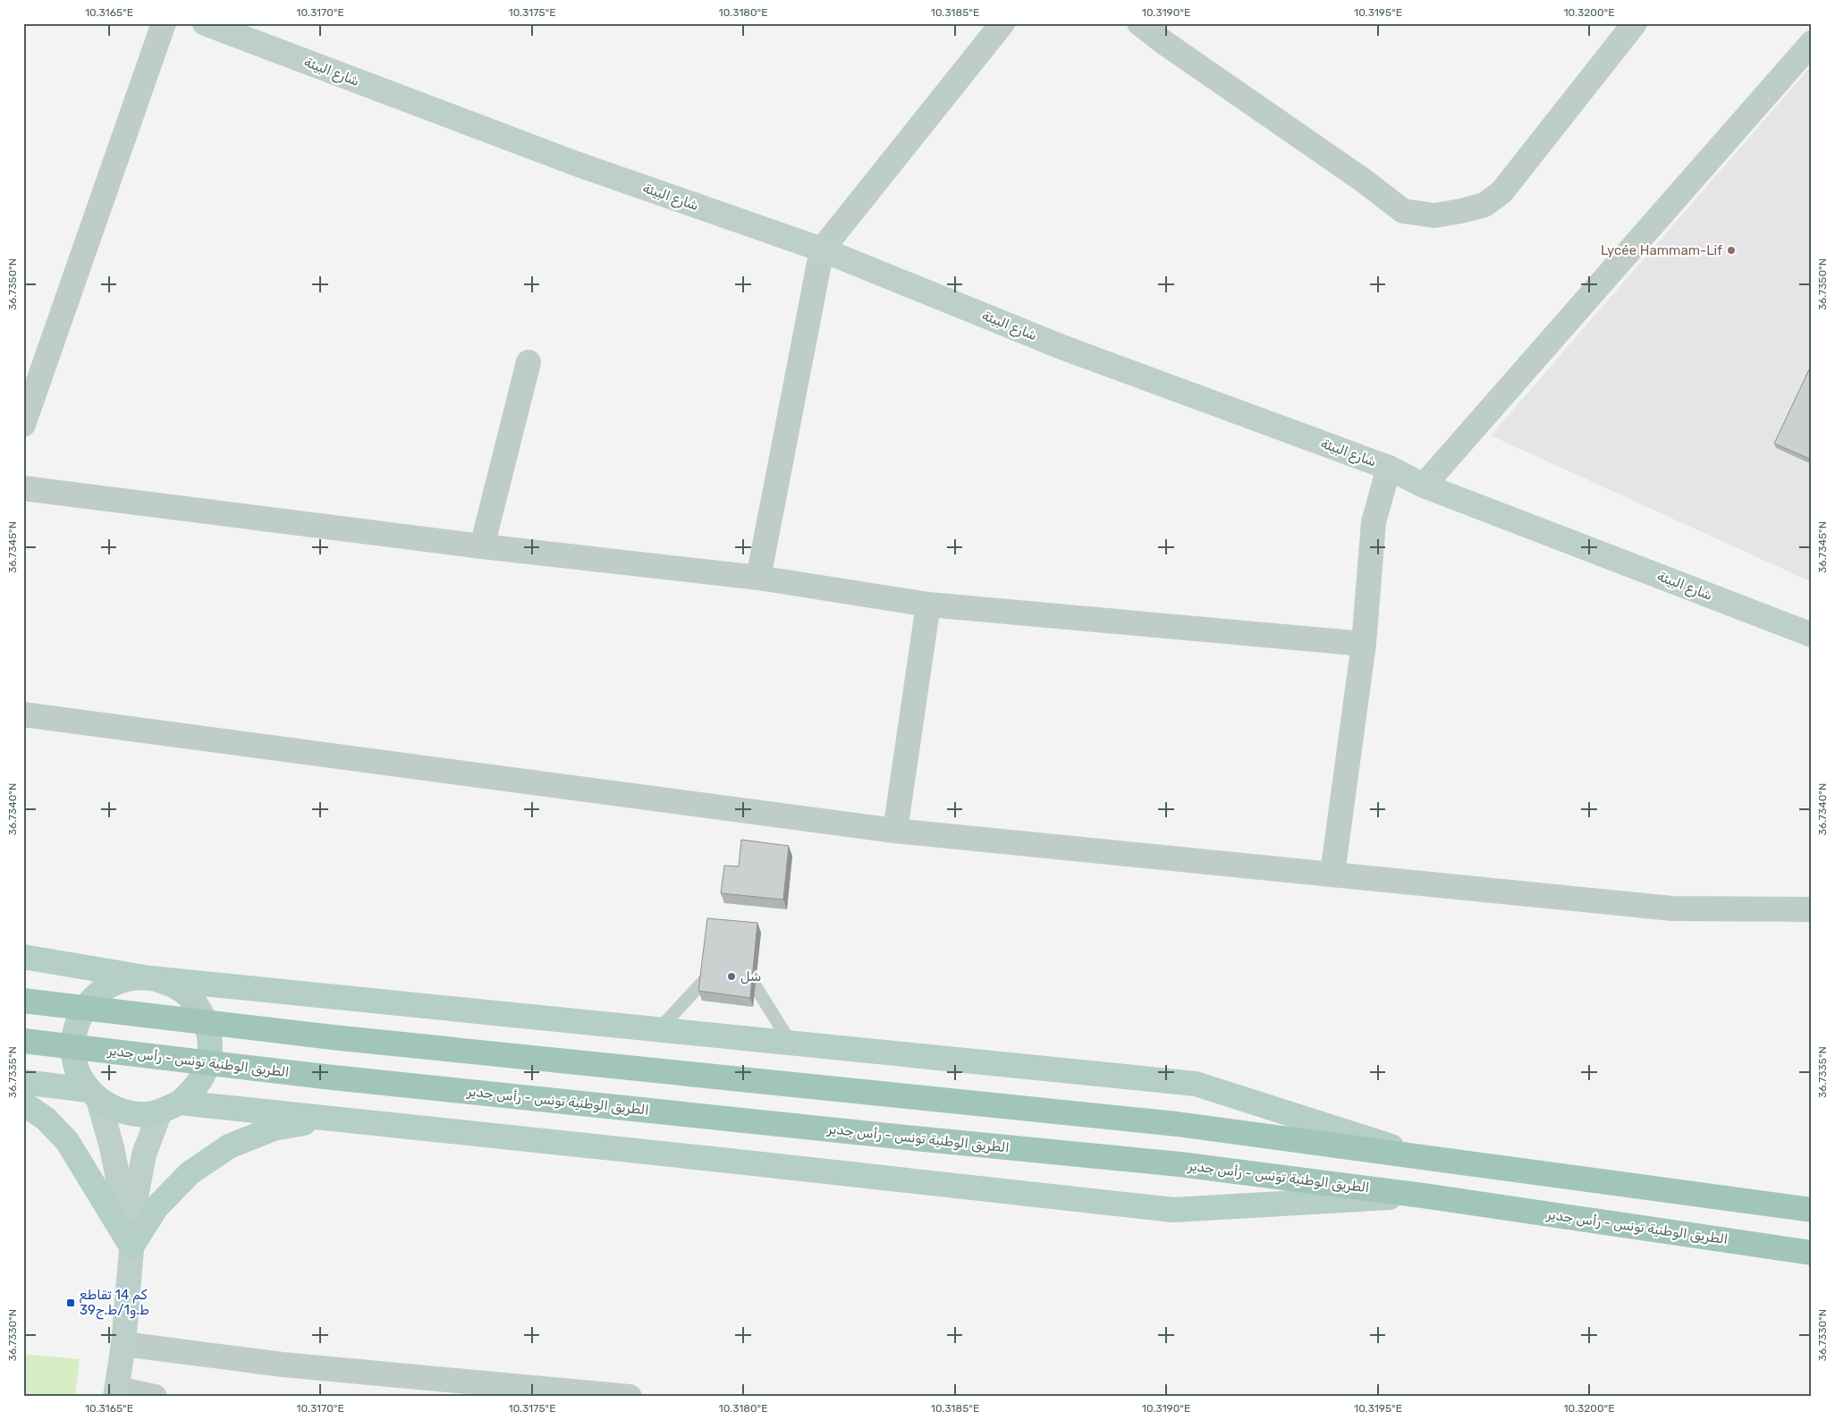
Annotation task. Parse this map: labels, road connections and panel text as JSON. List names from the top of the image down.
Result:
{
  "streets": {
    "highway": ["الطريق الوطنية تونس - رأس جدير"],
    "main road": ["شارع البيئة"]
  },
  "places": {
    "other": ["Lycée Hammam-Lif", "شل"],
    "transit": ["كم 14 تقاطع ط.و1/ط.ج39"]
  },
  "coordinates": [
    "10.3165°E",
    "10.3170°E",
    "10.3175°E",
    "10.3180°E",
    "10.3185°E",
    "10.3190°E",
    "10.3195°E",
    "10.3200°E",
    "36.7350°N",
    "36.7345°N",
    "36.7340°N",
    "36.7335°N",
    "36.7330°N"
  ]
}
